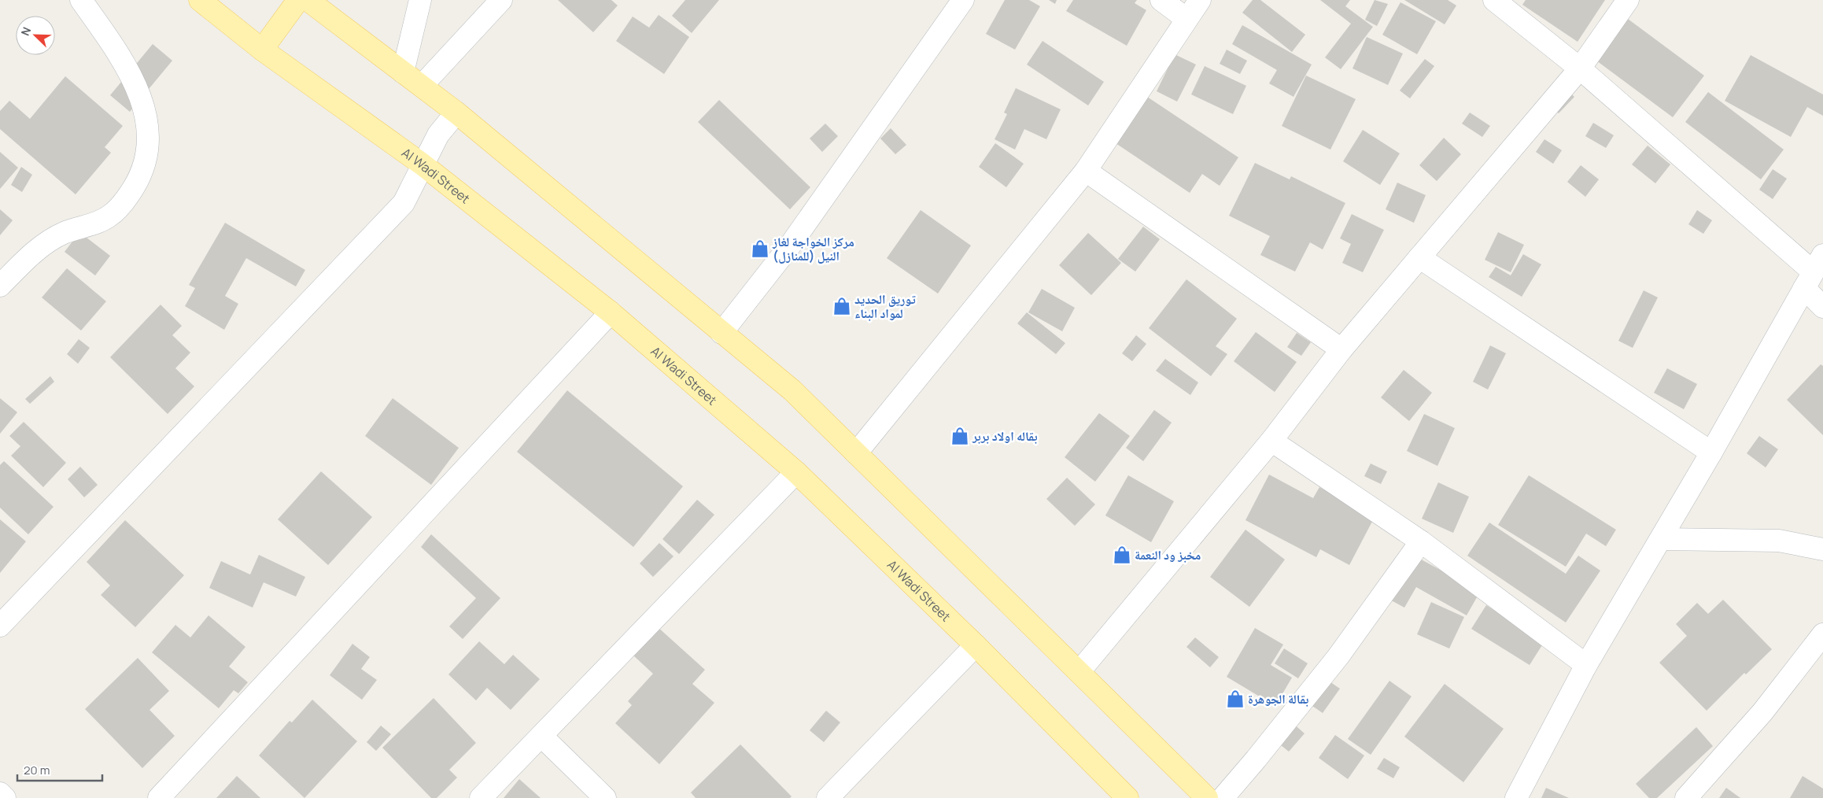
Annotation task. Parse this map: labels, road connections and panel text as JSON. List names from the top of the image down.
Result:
{
  "streets": {
    "main road": ["Al Wadi Street"]
  },
  "places": {
    "shop": [
      "مركز الخواجة لغاز النيل (للمنازل)",
      "توريق الحديد لمواد البناء",
      "بقاله اولاد بربر",
      "مخبز ود النعمة",
      "بقالة الجوهرة"
    ]
  },
  "scale_bar": "20 m",
  "north": "top left"
}
